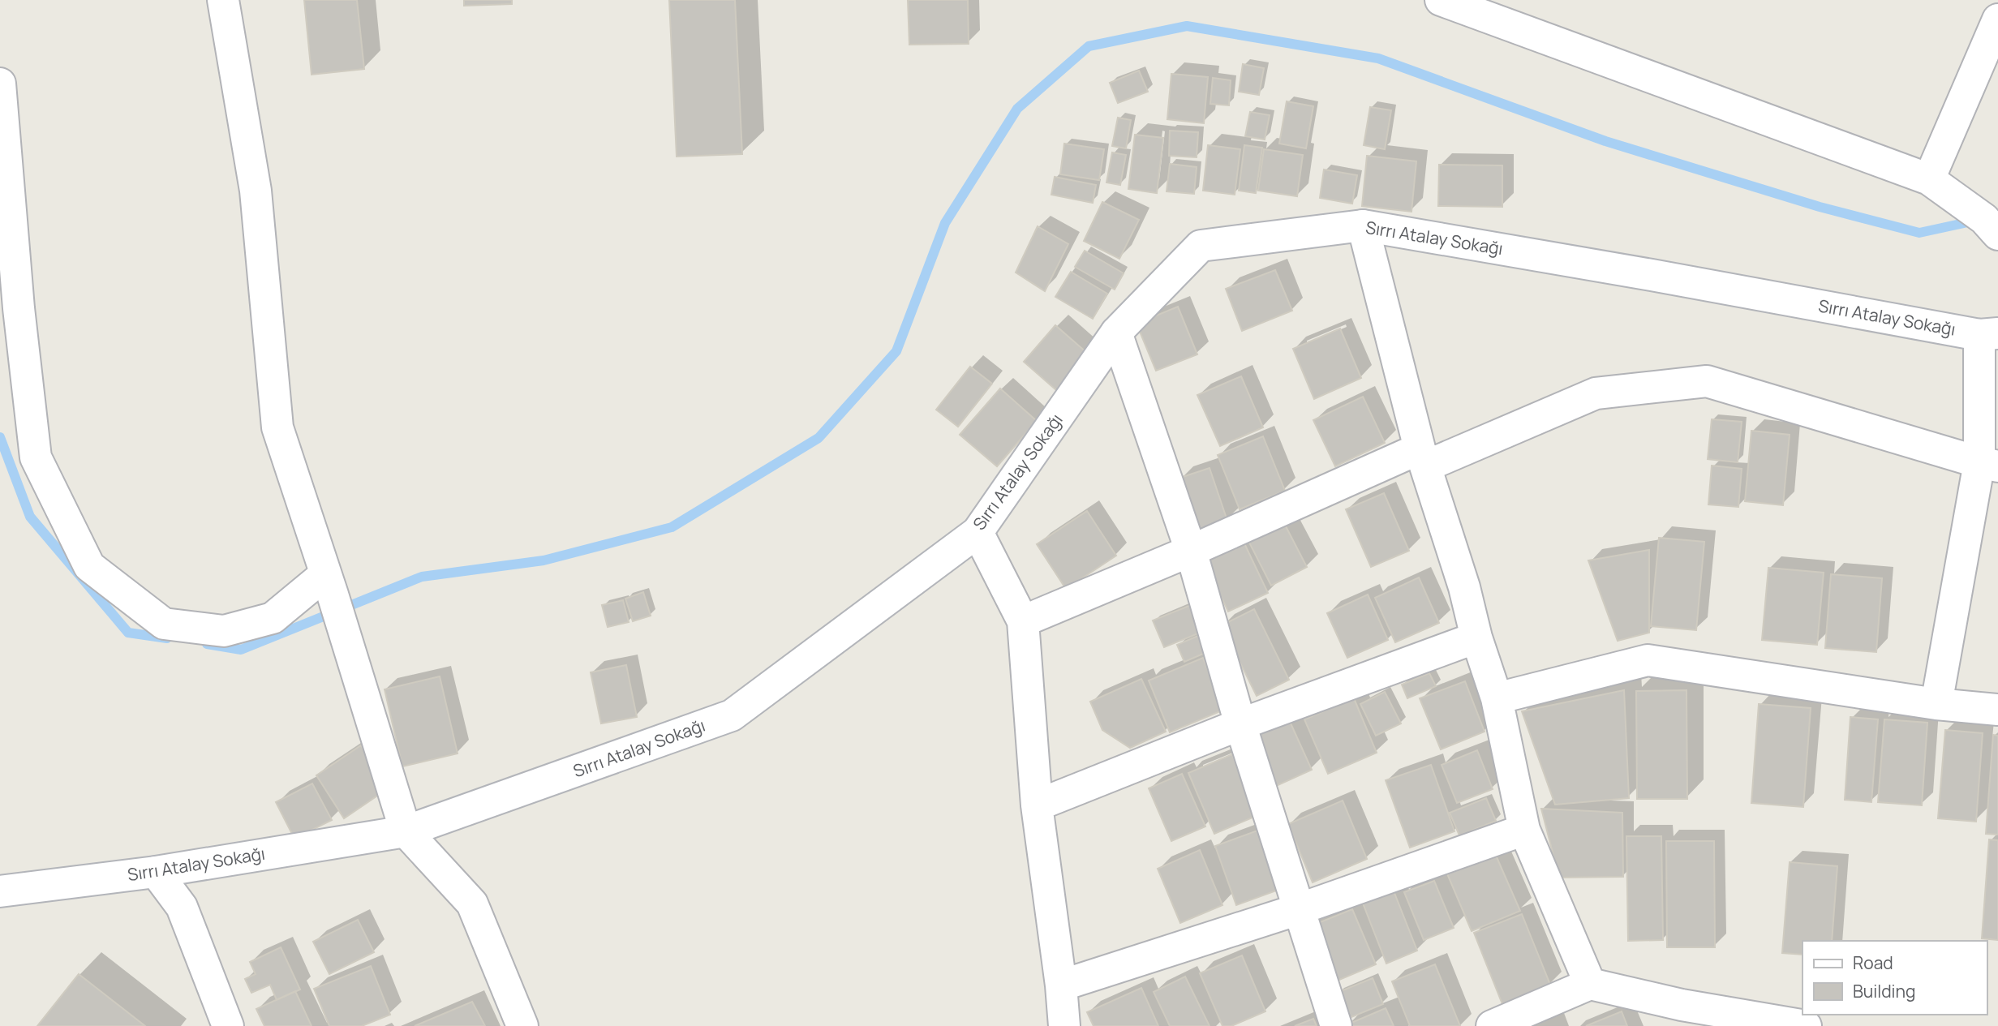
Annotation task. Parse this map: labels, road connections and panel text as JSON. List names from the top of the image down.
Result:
{
  "streets": {
    "street": ["Sırrı Atalay Sokağı"]
  },
  "legend": ["Road", "Building"]
}
